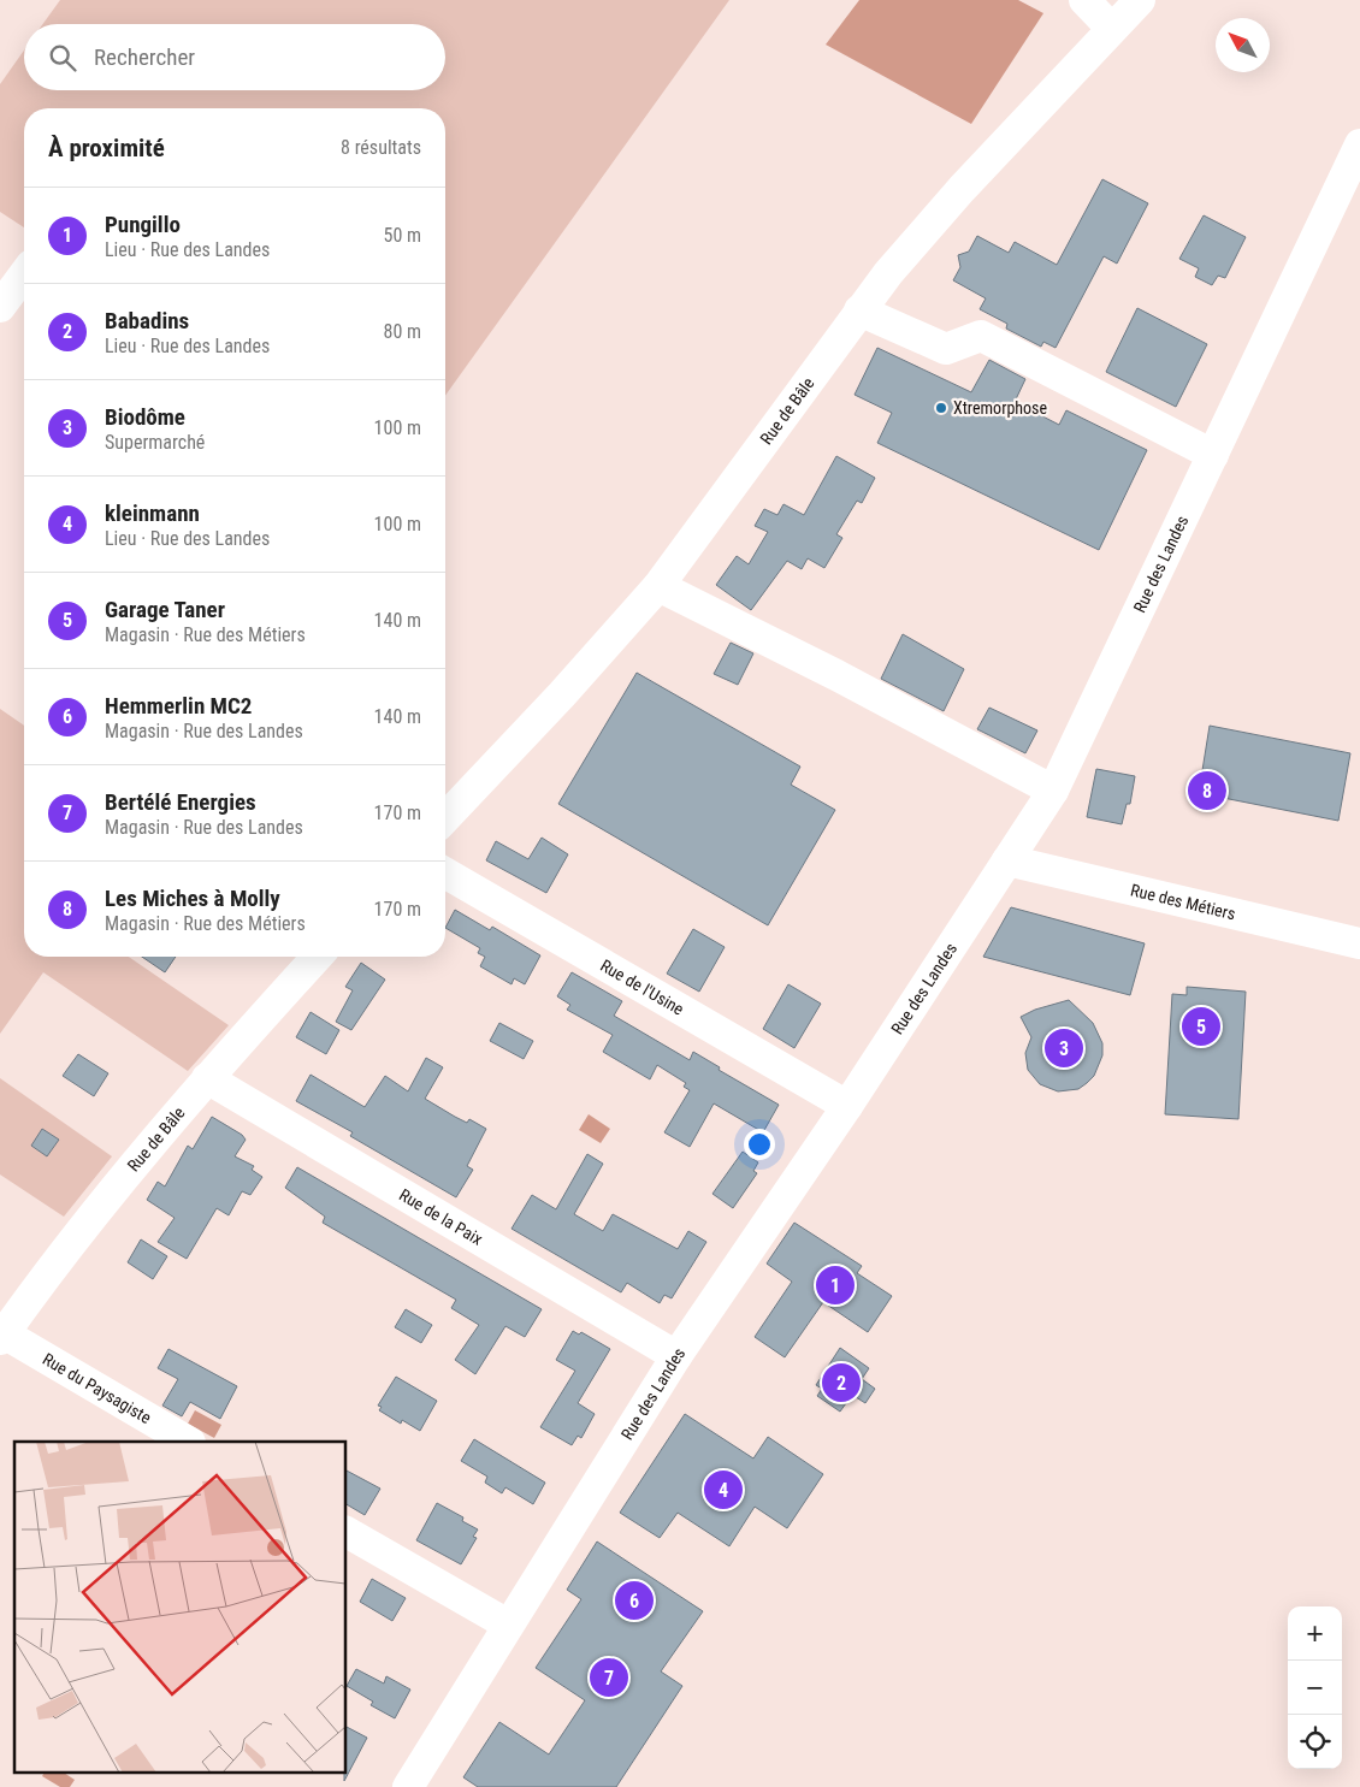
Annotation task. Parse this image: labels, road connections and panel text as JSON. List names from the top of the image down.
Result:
{
  "streets": {
    "street": [
      "Rue de Bâle",
      "Rue des Landes",
      "Rue des Métiers",
      "Rue de l'Usine",
      "Rue de la Paix",
      "Rue du Paysagiste"
    ]
  },
  "crossings": [
    ["Rue de Bâle", "Rue de la Paix"],
    ["Rue de Bâle", "Rue du Paysagiste"],
    ["Rue des Landes", "Rue des Métiers"],
    ["Rue des Landes", "Rue de l'Usine"],
    ["Rue des Landes", "Rue de la Paix"]
  ],
  "places": ["Xtremorphose"],
  "north": "top left",
  "page": {
    "search": "Rechercher",
    "heading": ["À proximité", "8 résultats"],
    "list": [
      {
        "mark": "1",
        "name": "Pungillo",
        "note": "Lieu · Rue des Landes",
        "value": "50 m"
      },
      {
        "mark": "2",
        "name": "Babadins",
        "note": "Lieu · Rue des Landes",
        "value": "80 m"
      },
      {
        "mark": "3",
        "name": "Biodôme",
        "note": "Supermarché",
        "value": "100 m"
      },
      {
        "mark": "4",
        "name": "kleinmann",
        "note": "Lieu · Rue des Landes",
        "value": "100 m"
      },
      {
        "mark": "5",
        "name": "Garage Taner",
        "note": "Magasin · Rue des Métiers",
        "value": "140 m"
      },
      {
        "mark": "6",
        "name": "Hemmerlin MC2",
        "note": "Magasin · Rue des Landes",
        "value": "140 m"
      },
      {
        "mark": "7",
        "name": "Bertélé Energies",
        "note": "Magasin · Rue des Landes",
        "value": "170 m"
      },
      {
        "mark": "8",
        "name": "Les Miches à Molly",
        "note": "Magasin · Rue des Métiers",
        "value": "170 m"
      }
    ],
    "pins": [
      "8",
      "5",
      "3",
      "1",
      "2",
      "4",
      "6",
      "7"
    ],
    "map_buttons": ["+", "−"]
  }
}
